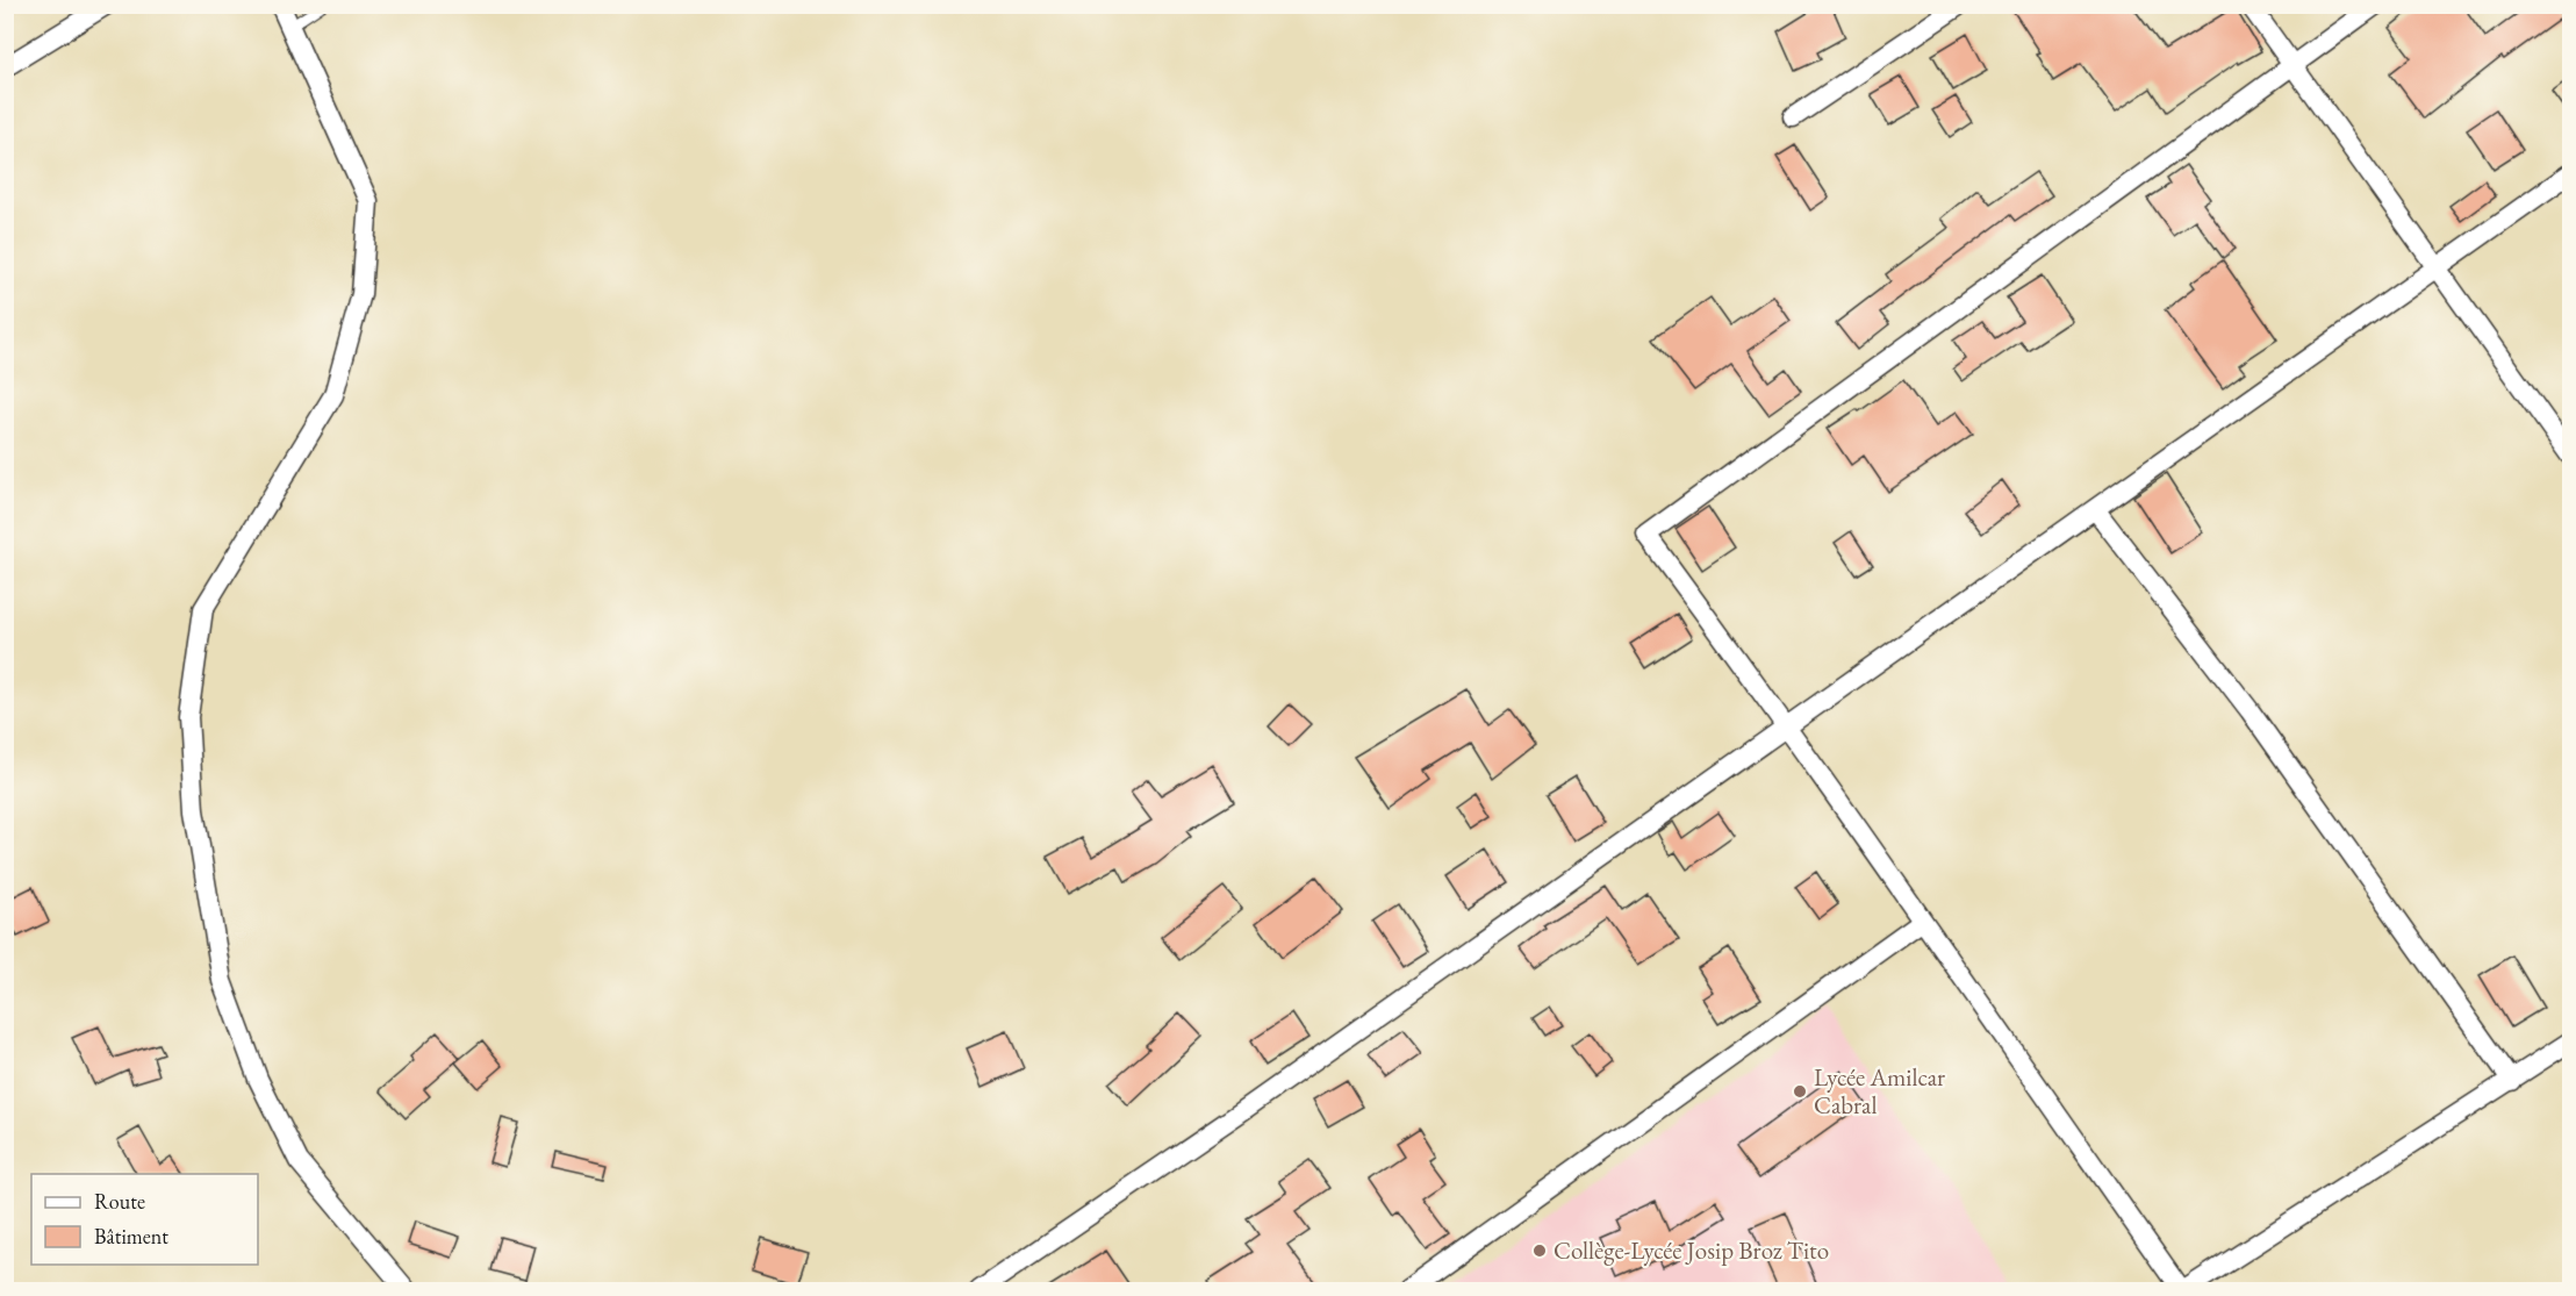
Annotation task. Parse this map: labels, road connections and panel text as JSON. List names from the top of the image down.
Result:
{
  "places": ["Lycée Amilcar Cabral", "Collège-Lycée Josip Broz Tito"],
  "legend": ["Route", "Bâtiment"]
}
